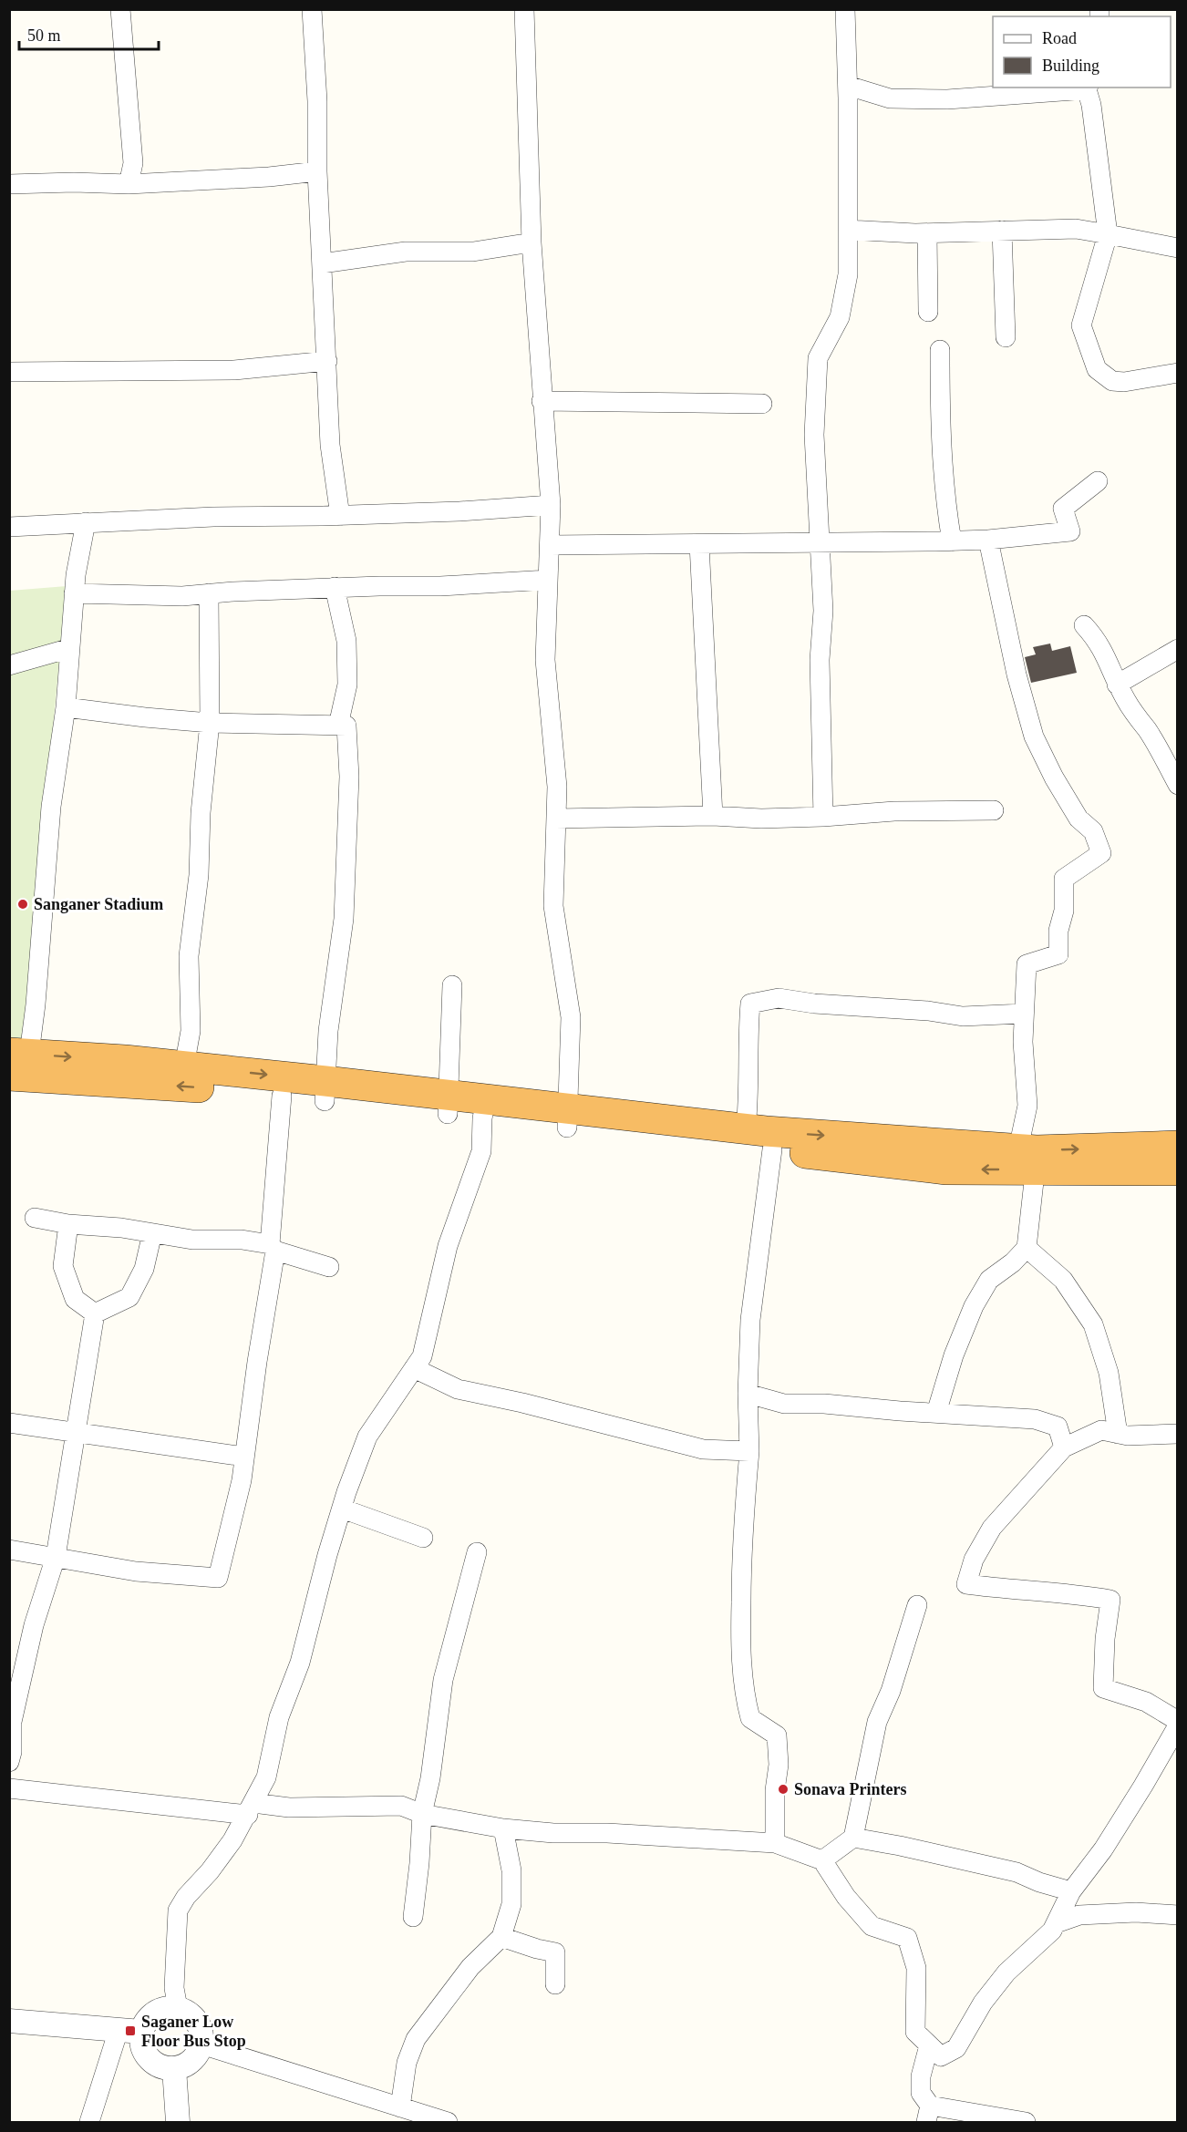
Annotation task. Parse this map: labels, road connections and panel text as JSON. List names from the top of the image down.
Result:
{
  "places": {
    "other": ["Sanganer Stadium", "Sonava Printers"],
    "transit": ["Saganer Low Floor Bus Stop"]
  },
  "legend": ["Road", "Building"],
  "scale_bar": "50 m"
}
